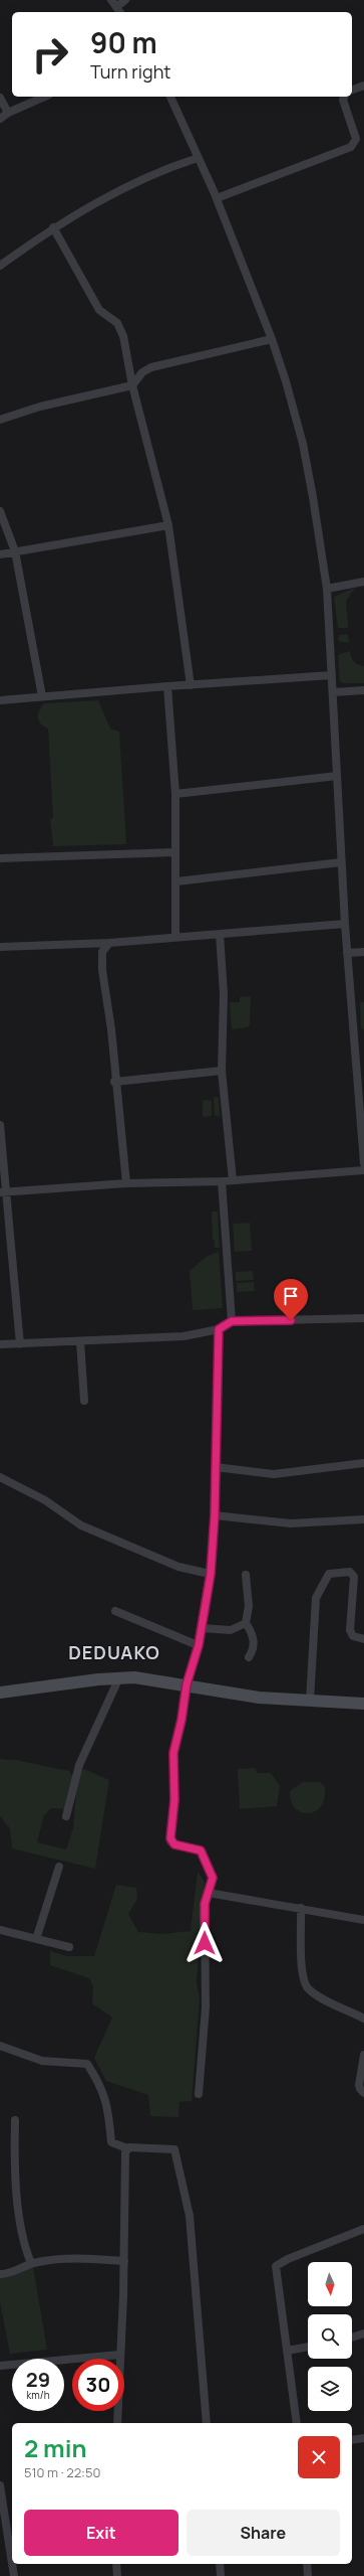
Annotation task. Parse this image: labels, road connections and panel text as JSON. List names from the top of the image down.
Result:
{
  "districts": ["DEDUAKO"],
  "north": "bottom",
  "page": {
    "turn": ["90 m", "Turn right"],
    "speed": "29 km/h",
    "limit": "30",
    "heading": ["2 min", "510 m · 22:50"],
    "buttons": ["Exit", "Share"]
  }
}
